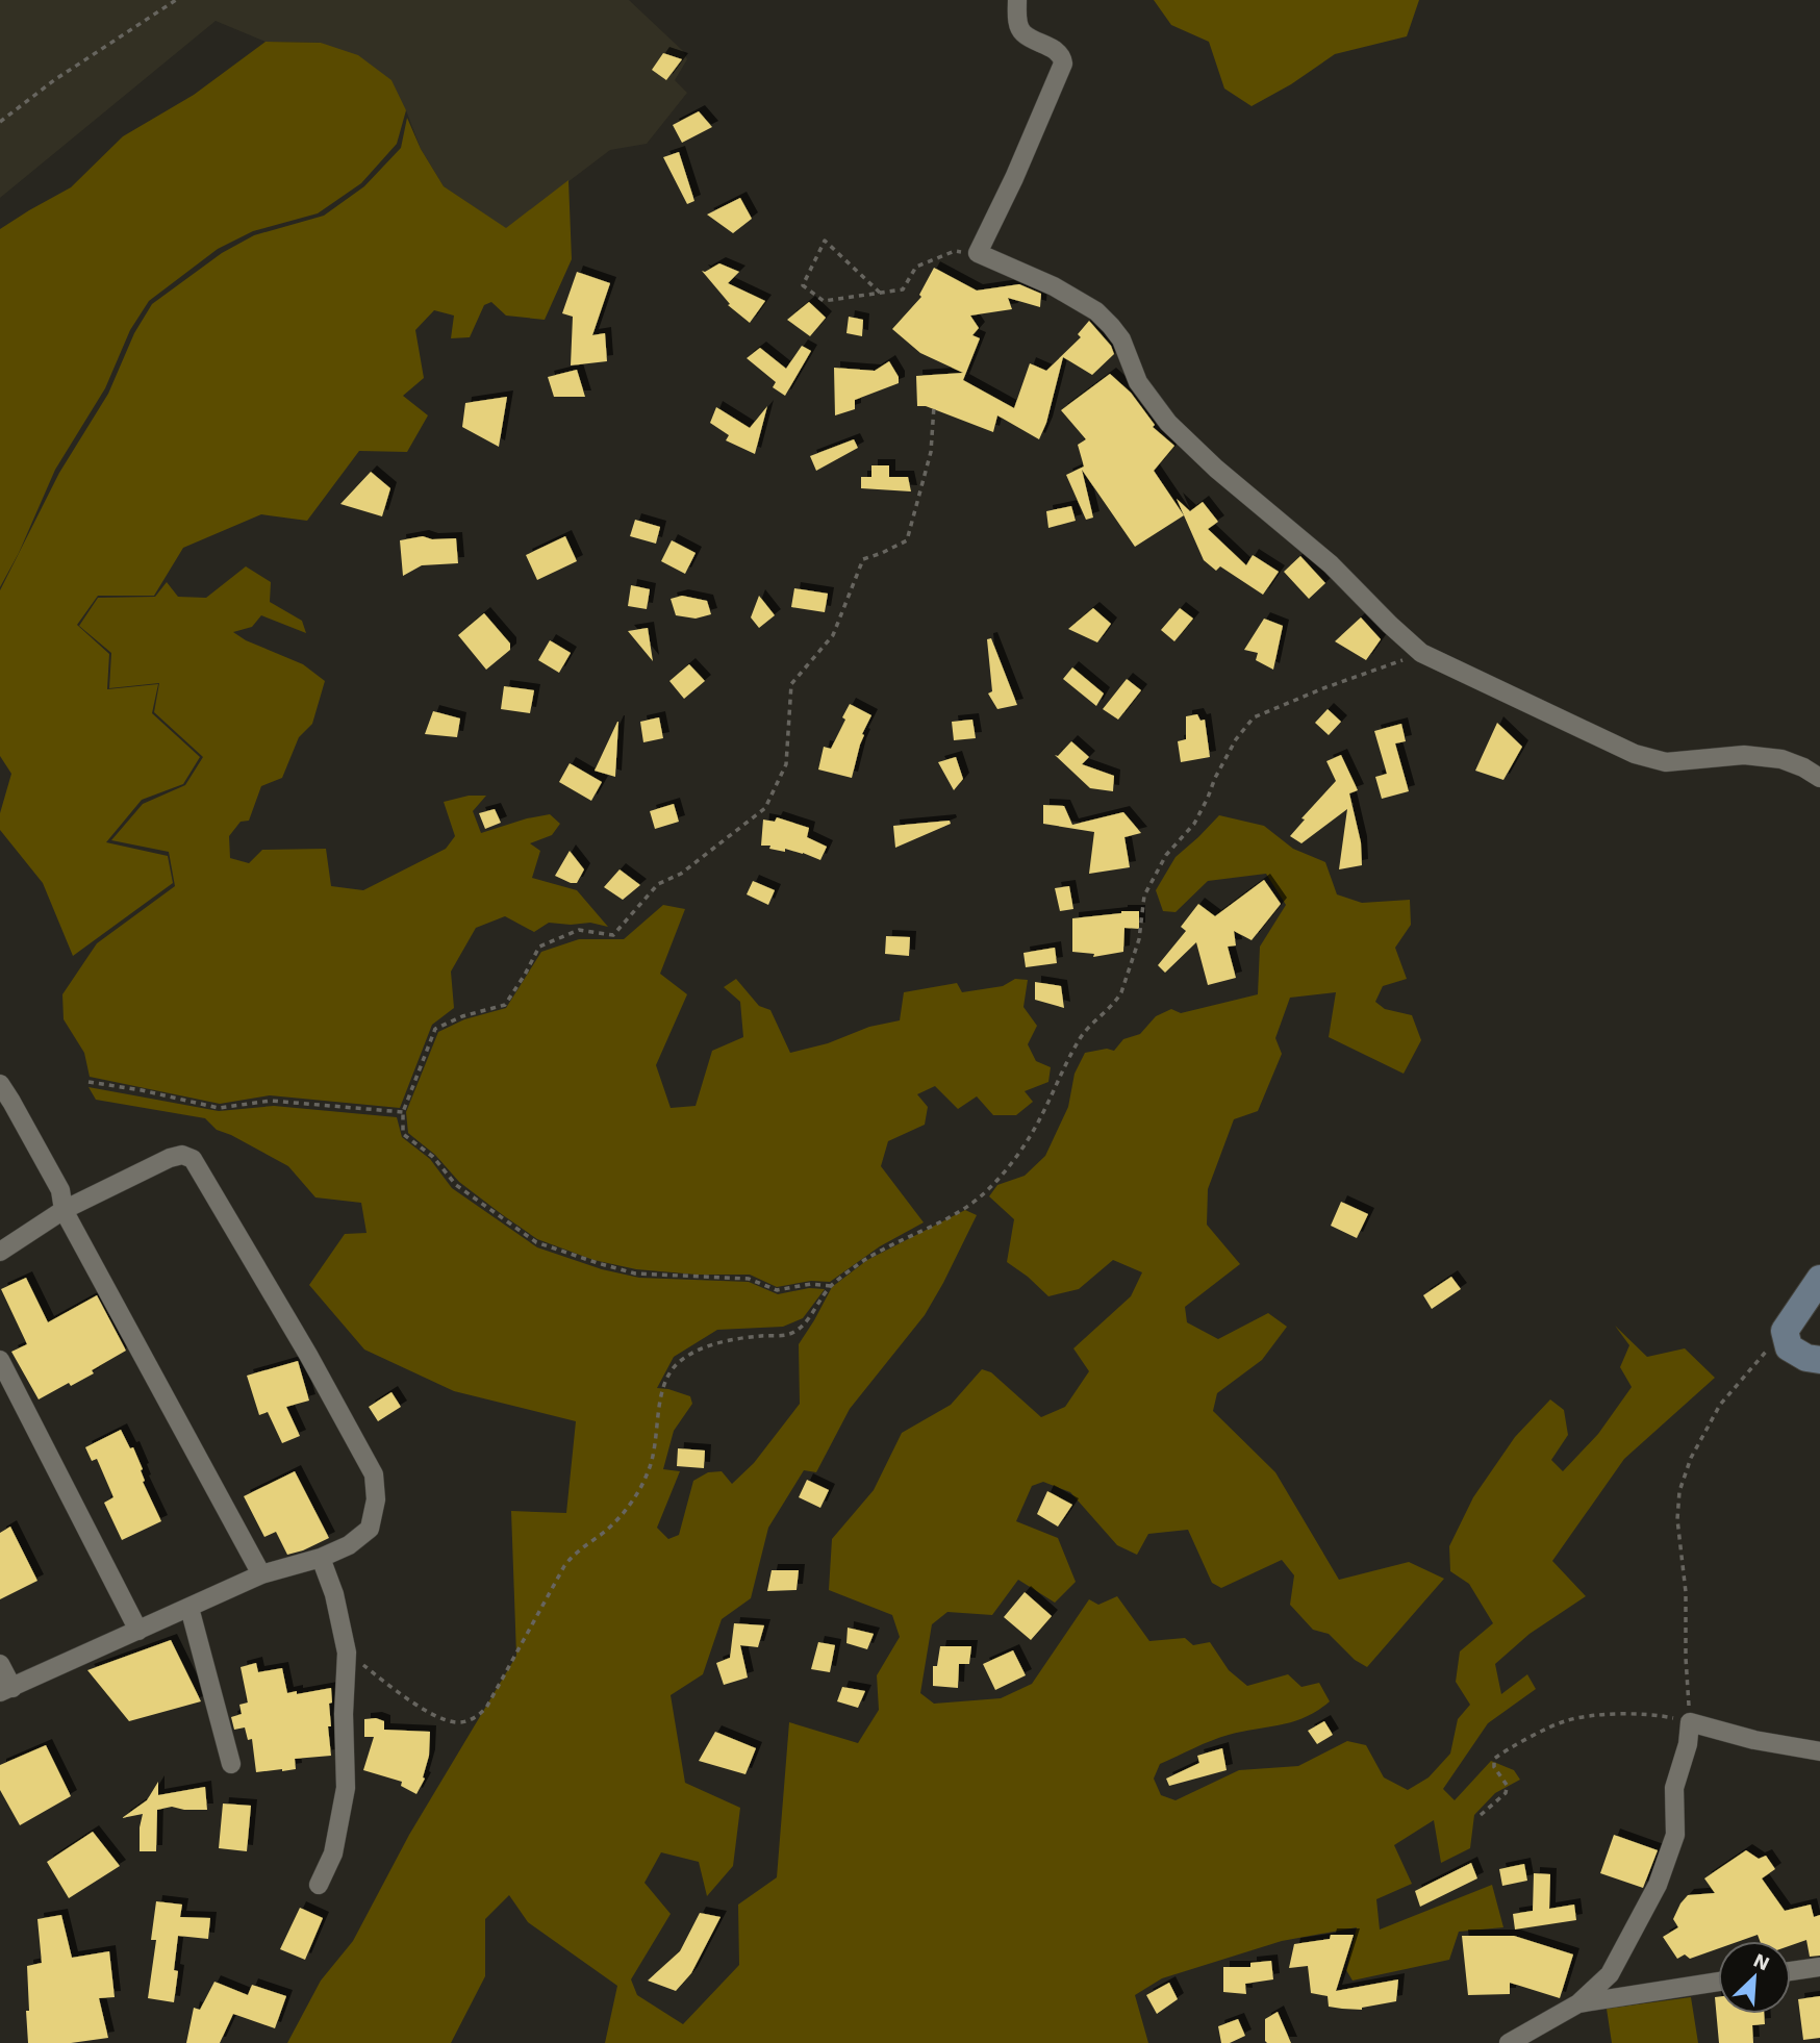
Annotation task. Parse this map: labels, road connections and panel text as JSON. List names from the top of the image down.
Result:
{
  "north": "top right"
}
